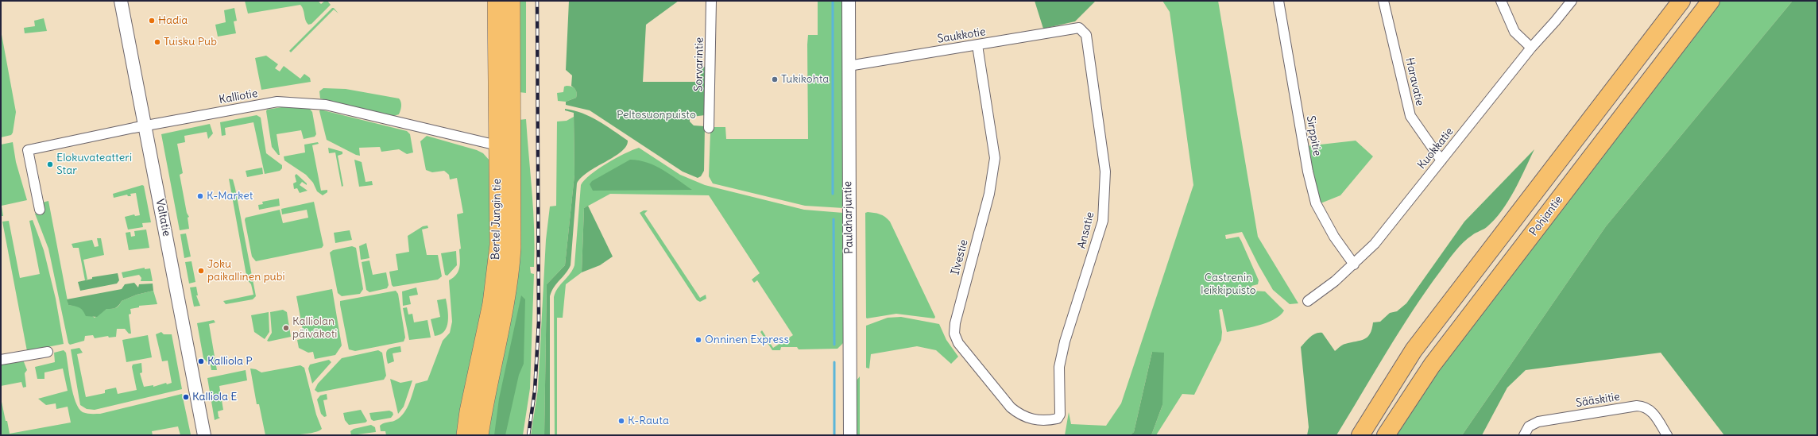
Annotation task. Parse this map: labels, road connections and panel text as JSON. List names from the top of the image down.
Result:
{
  "streets": {
    "highway": ["Pohjantie", "Bertel Jungin tie"],
    "street": [
      "Saukkotie",
      "Sorvarintie",
      "Haravatie",
      "Kalliotie",
      "Sirppitie",
      "Kuokkatie",
      "Valtatie",
      "Paulaharjuntie",
      "Ansatie",
      "Ilvestie",
      "Sääskitie"
    ]
  },
  "crossings": [
    ["Saukkotie", "Paulaharjuntie"],
    ["Saukkotie", "Ansatie"],
    ["Saukkotie", "Ilvestie"],
    ["Haravatie", "Kuokkatie"],
    ["Kalliotie", "Valtatie"],
    ["Kalliotie", "Bertel Jungin tie"],
    ["Sirppitie", "Kuokkatie"],
    ["Ansatie", "Ilvestie"]
  ],
  "parks": ["Peltosuonpuisto", "Castrenin leikkipuisto"],
  "places": [
    "Hadia",
    "Tuisku Pub",
    "Tukikohta",
    "Elokuvateatteri Star",
    "K-Market",
    "Joku paikallinen pubi",
    "Kalliolan päiväkoti",
    "Onninen Express",
    "Kalliola P",
    "Kalliola E",
    "K-Rauta"
  ]
}
